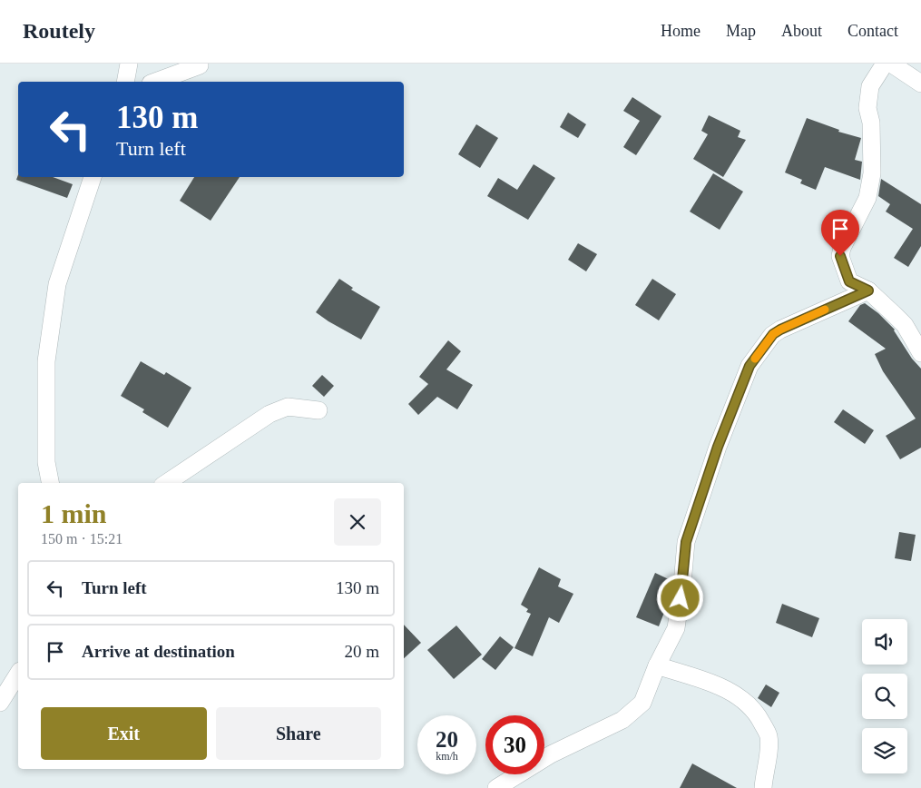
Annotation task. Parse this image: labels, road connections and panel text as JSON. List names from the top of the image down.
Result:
{
  "page": {
    "header": "Routely",
    "nav": [
      "Home",
      "Map",
      "About",
      "Contact"
    ],
    "turn": ["130 m", "Turn left"],
    "heading": ["1 min", "150 m · 15:21"],
    "list": [
      {
        "name": "Turn left",
        "value": "130 m"
      },
      {
        "name": "Arrive at destination",
        "value": "20 m"
      }
    ],
    "buttons": ["Exit", "Share"],
    "speed": "20 km/h",
    "limit": "30"
  }
}
